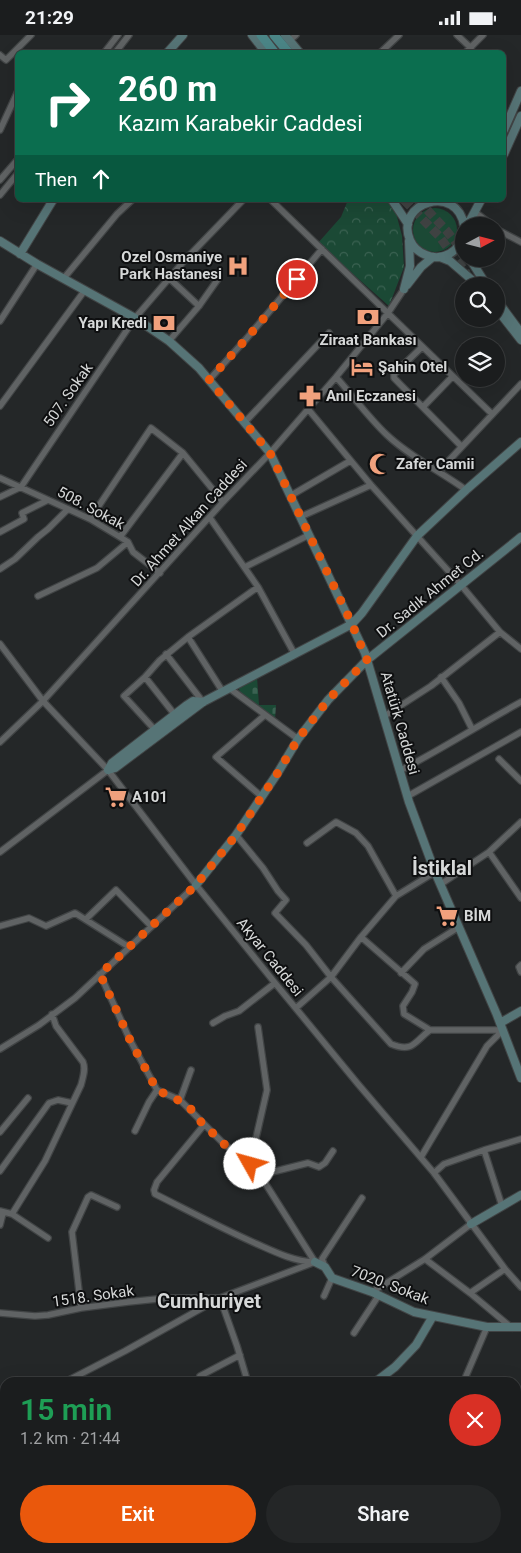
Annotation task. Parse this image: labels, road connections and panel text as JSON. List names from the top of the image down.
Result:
{
  "streets": {
    "street": [
      "507. Sokak",
      "508. Sokak",
      "Dr. Ahmet Alkan Caddesi",
      "Dr. Sadık Ahmet Cd.",
      "Atatürk Caddesi",
      "Akyar Caddesi",
      "7020. Sokak",
      "1518. Sokak"
    ]
  },
  "crossings": [
    ["507. Sokak", "508. Sokak"],
    ["507. Sokak", "Atatürk Caddesi"],
    ["508. Sokak", "Dr. Ahmet Alkan Caddesi"],
    ["Dr. Ahmet Alkan Caddesi", "Atatürk Caddesi"],
    ["Dr. Ahmet Alkan Caddesi", "Akyar Caddesi"],
    ["Dr. Sadık Ahmet Cd.", "Atatürk Caddesi"],
    ["Dr. Sadık Ahmet Cd.", "Akyar Caddesi"]
  ],
  "districts": ["İstiklal", "Cumhuriyet"],
  "places": {
    "hospital": ["Ozel Osmaniye Park Hastanesi"],
    "bank": ["Ziraat Bankası", "Yapı Kredi"],
    "hotel": ["Şahin Otel"],
    "pharmacy": ["Anıl Eczanesi"],
    "mosque": ["Zafer Camii"],
    "supermarket": ["A101", "BİM"]
  },
  "north": "right",
  "page": {
    "status": "21:29",
    "turn": ["260 m", "Kazım Karabekir Caddesi"],
    "then": "Then",
    "heading": ["15 min", "1.2 km · 21:44"],
    "buttons": ["Exit", "Share"]
  }
}
